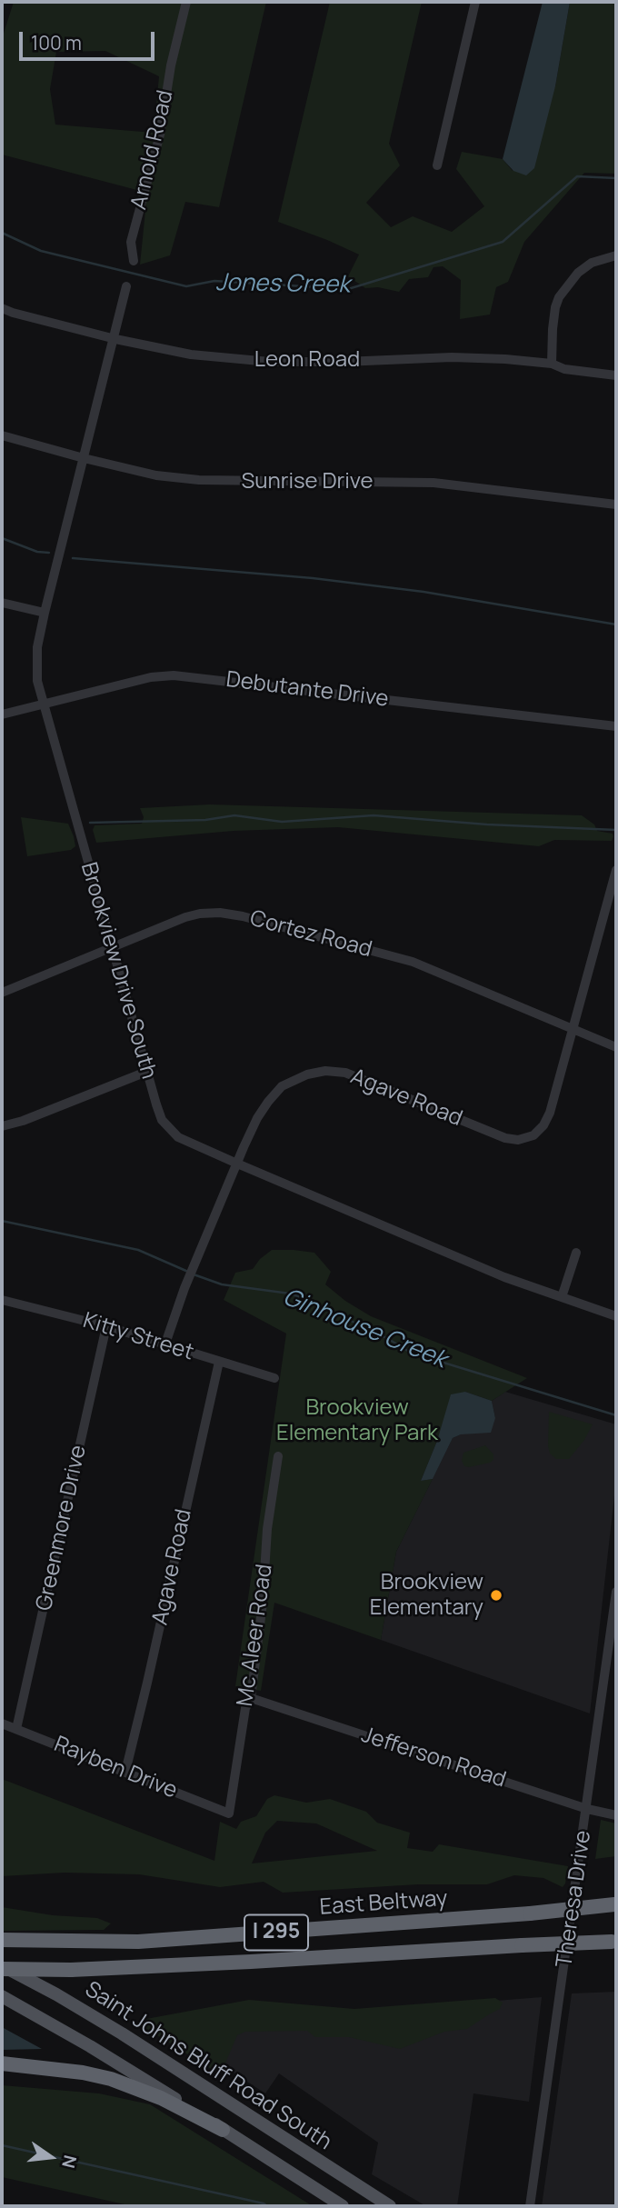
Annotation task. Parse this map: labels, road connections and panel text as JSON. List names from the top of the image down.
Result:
{
  "streets": {
    "highway": ["East Beltway", "I 295"],
    "main road": ["Saint Johns Bluff Road South"],
    "street": [
      "Arnold Road",
      "Leon Road",
      "Sunrise Drive",
      "Debutante Drive",
      "Cortez Road",
      "Brookview Drive South",
      "Agave Road",
      "Kitty Street",
      "Greenmore Drive",
      "Mc Aleer Road",
      "Jefferson Road",
      "Rayben Drive",
      "Theresa Drive"
    ]
  },
  "crossings": [
    ["Leon Road", "Brookview Drive South"],
    ["Sunrise Drive", "Brookview Drive South"],
    ["Debutante Drive", "Brookview Drive South"],
    ["Cortez Road", "Brookview Drive South"],
    ["Cortez Road", "Agave Road"],
    ["Brookview Drive South", "Agave Road"],
    ["Agave Road", "Kitty Street"],
    ["Agave Road", "Rayben Drive"],
    ["Kitty Street", "Greenmore Drive"],
    ["Greenmore Drive", "Rayben Drive"],
    ["Mc Aleer Road", "Jefferson Road"],
    ["Mc Aleer Road", "Rayben Drive"],
    ["Jefferson Road", "Theresa Drive"],
    ["I 295", "Saint Johns Bluff Road South"]
  ],
  "water": ["Jones Creek", "Ginhouse Creek"],
  "parks": ["Brookview Elementary Park"],
  "places": ["Brookview Elementary"],
  "scale_bar": "100 m",
  "north": "right"
}
